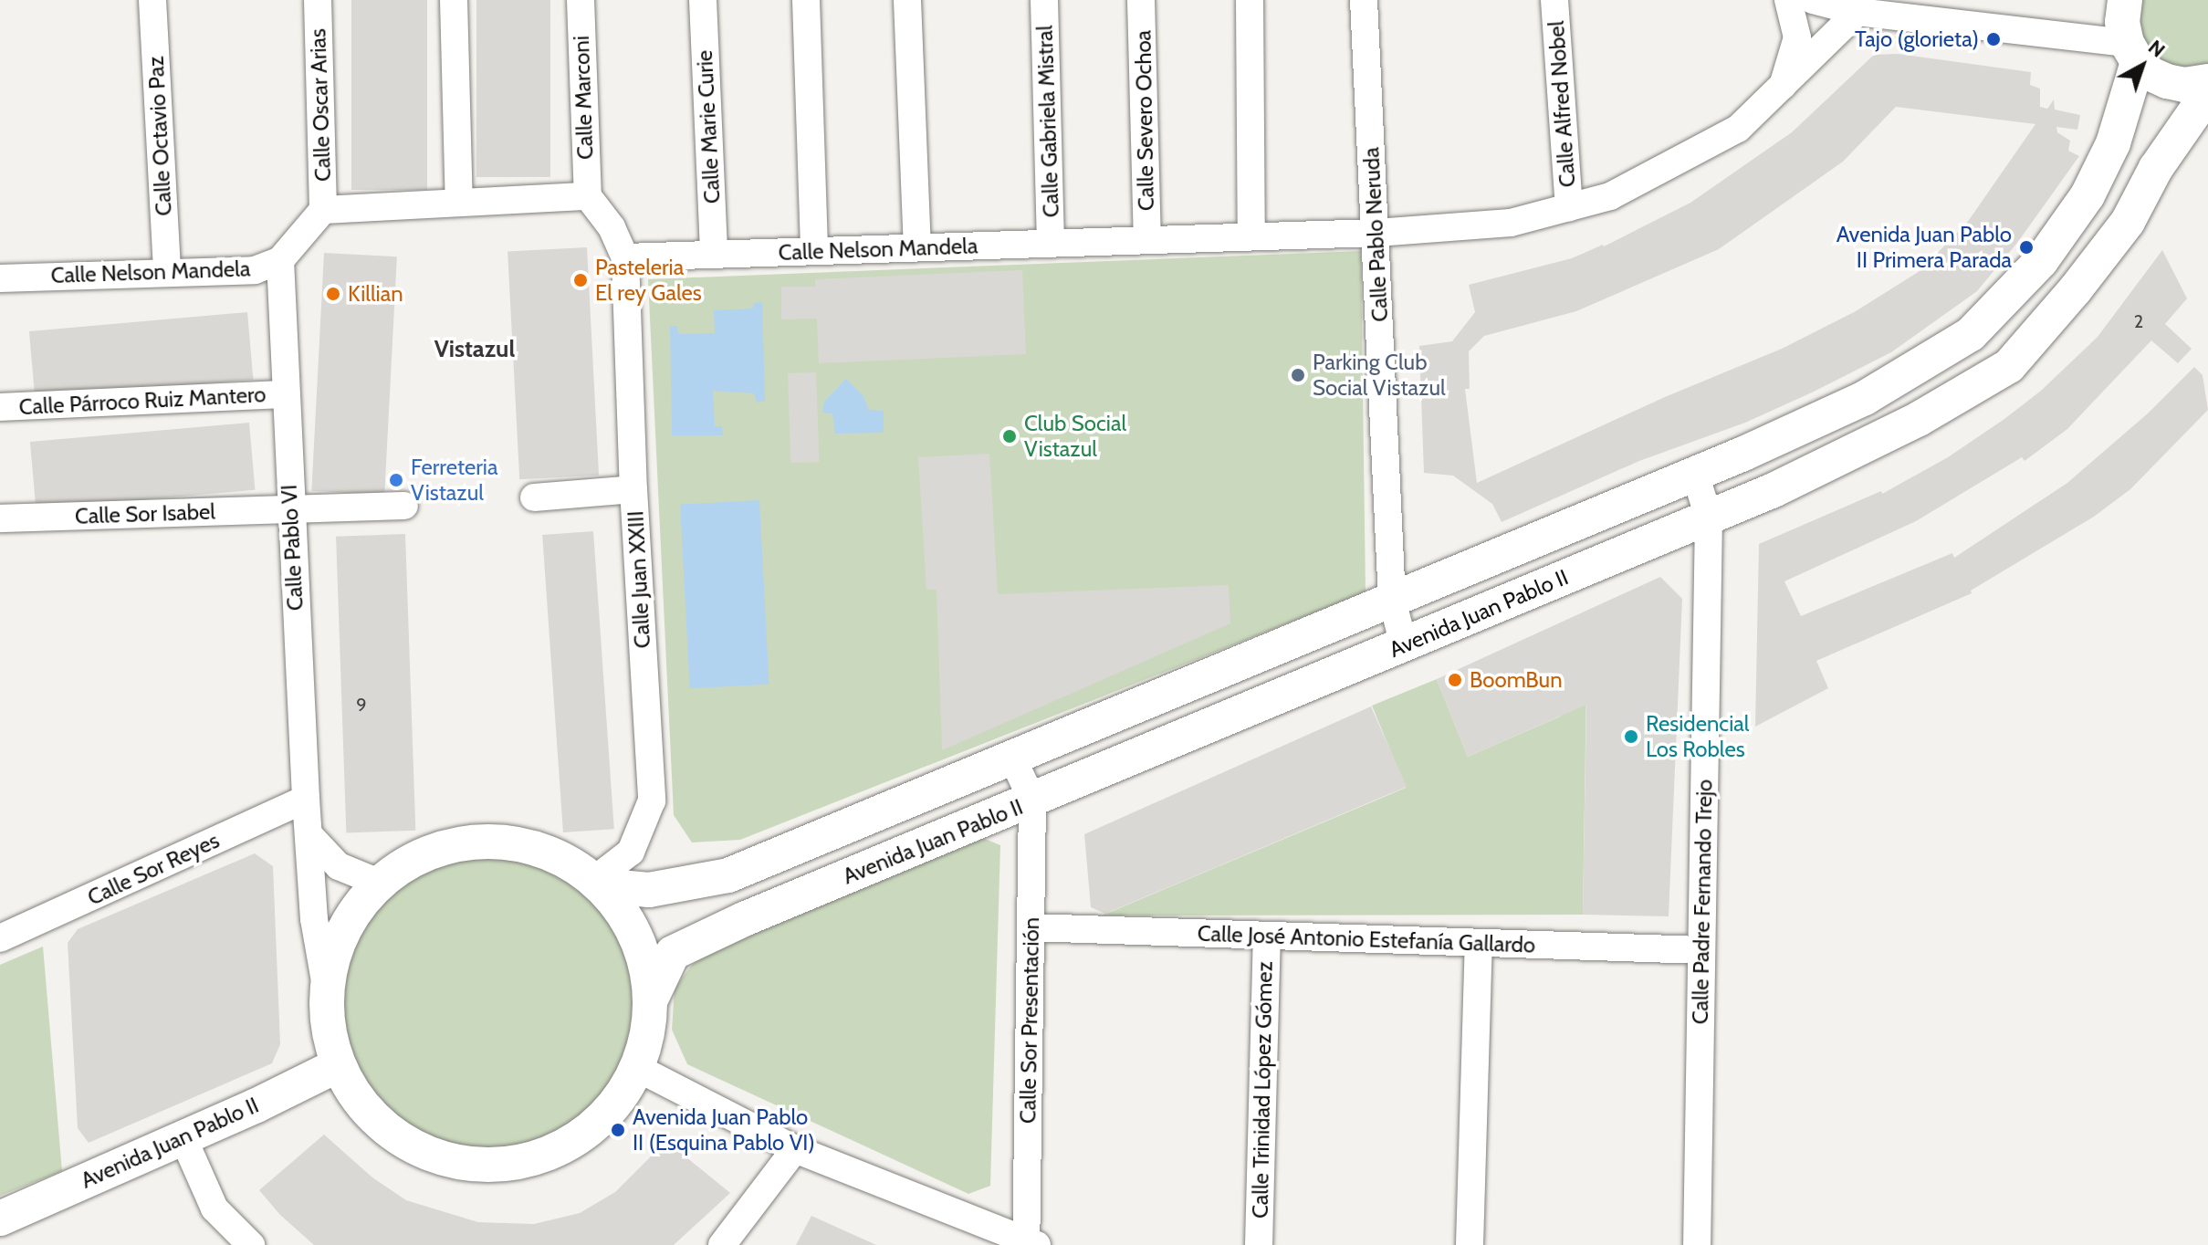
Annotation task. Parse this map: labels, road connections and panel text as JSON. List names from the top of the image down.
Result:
{
  "streets": {
    "main road": ["Avenida Juan Pablo II"],
    "street": [
      "Calle Marconi",
      "Calle Alfred Nobel",
      "Calle Oscar Arias",
      "Calle Severo Ochoa",
      "Calle Gabriela Mistral",
      "Calle Marie Curie",
      "Calle Octavio Paz",
      "Calle Pablo Neruda",
      "Calle Nelson Mandela",
      "Calle Párroco Ruiz Mantero",
      "Calle Sor Isabel",
      "Calle Pablo VI",
      "Calle Juan XXIII",
      "Calle Sor Reyes",
      "Calle Padre Fernando Trejo",
      "Calle José Antonio Estefanía Gallardo",
      "Calle Sor Presentación",
      "Calle Trinidad López Gómez"
    ]
  },
  "crossings": [
    ["Calle Alfred Nobel", "Calle Nelson Mandela"],
    ["Calle Oscar Arias", "Calle Nelson Mandela"],
    ["Calle Severo Ochoa", "Calle Nelson Mandela"],
    ["Calle Gabriela Mistral", "Calle Nelson Mandela"],
    ["Calle Marie Curie", "Calle Nelson Mandela"],
    ["Calle Octavio Paz", "Calle Nelson Mandela"],
    ["Calle Pablo Neruda", "Calle Nelson Mandela"],
    ["Calle Pablo Neruda", "Avenida Juan Pablo II"],
    ["Calle Nelson Mandela", "Calle Pablo VI"],
    ["Calle Nelson Mandela", "Calle Juan XXIII"],
    ["Calle Párroco Ruiz Mantero", "Calle Pablo VI"],
    ["Calle Sor Isabel", "Calle Pablo VI"],
    ["Calle Pablo VI", "Calle Sor Reyes"],
    ["Calle Juan XXIII", "Avenida Juan Pablo II"],
    ["Avenida Juan Pablo II", "Calle Padre Fernando Trejo"],
    ["Avenida Juan Pablo II", "Calle Sor Presentación"],
    ["Calle Padre Fernando Trejo", "Calle José Antonio Estefanía Gallardo"],
    ["Calle José Antonio Estefanía Gallardo", "Calle Sor Presentación"],
    ["Calle José Antonio Estefanía Gallardo", "Calle Trinidad López Gómez"]
  ],
  "districts": ["Vistazul"],
  "places": [
    "Tajo (glorieta)",
    "Avenida Juan Pablo II Primera Parada",
    "Pasteleria El rey Gales",
    "Killian",
    "Parking Club Social Vistazul",
    "Club Social Vistazul",
    "Ferreteria Vistazul",
    "BoomBun",
    "Residencial Los Robles",
    "Avenida Juan Pablo II (Esquina Pablo VI)"
  ],
  "house_numbers": ["2", "9"],
  "north": "top right"
}
